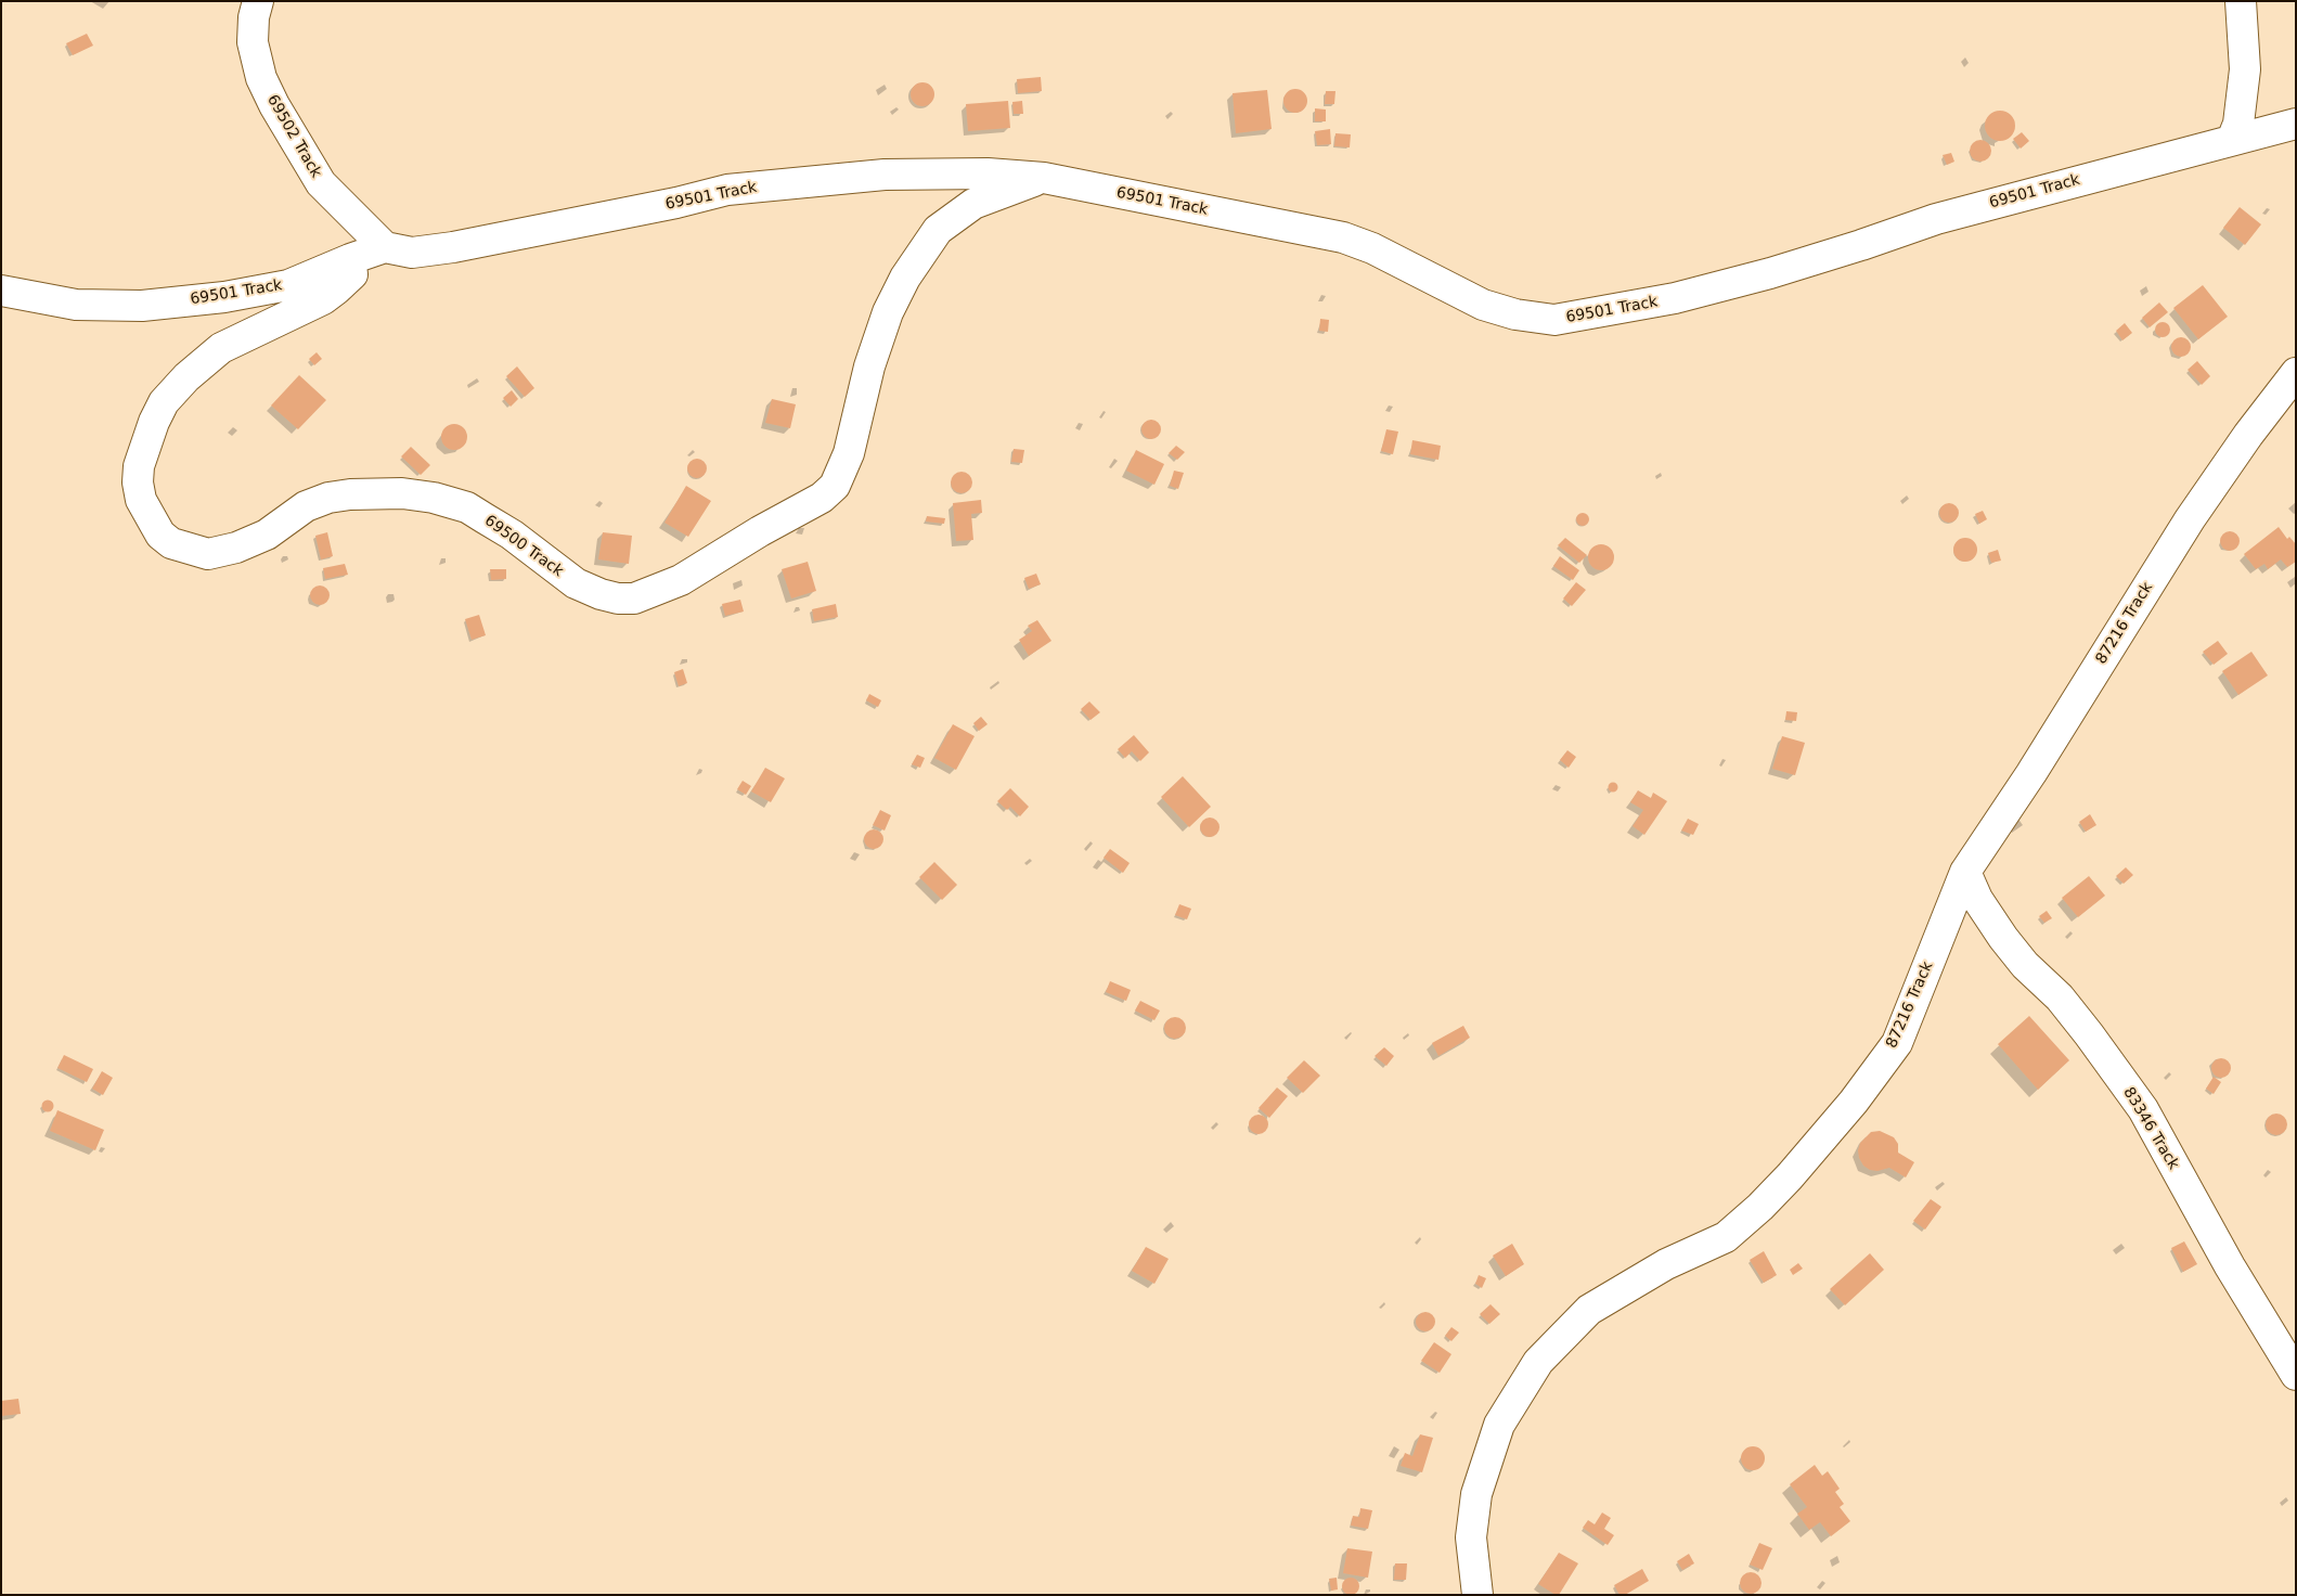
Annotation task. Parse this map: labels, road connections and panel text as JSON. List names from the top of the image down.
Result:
{
  "streets": {
    "street": [
      "69502 Track",
      "69501 Track",
      "69500 Track",
      "87216 Track",
      "83346 Track"
    ]
  },
  "crossings": [
    ["69502 Track", "69501 Track"],
    ["69501 Track", "69500 Track"],
    ["87216 Track", "83346 Track"]
  ]
}
